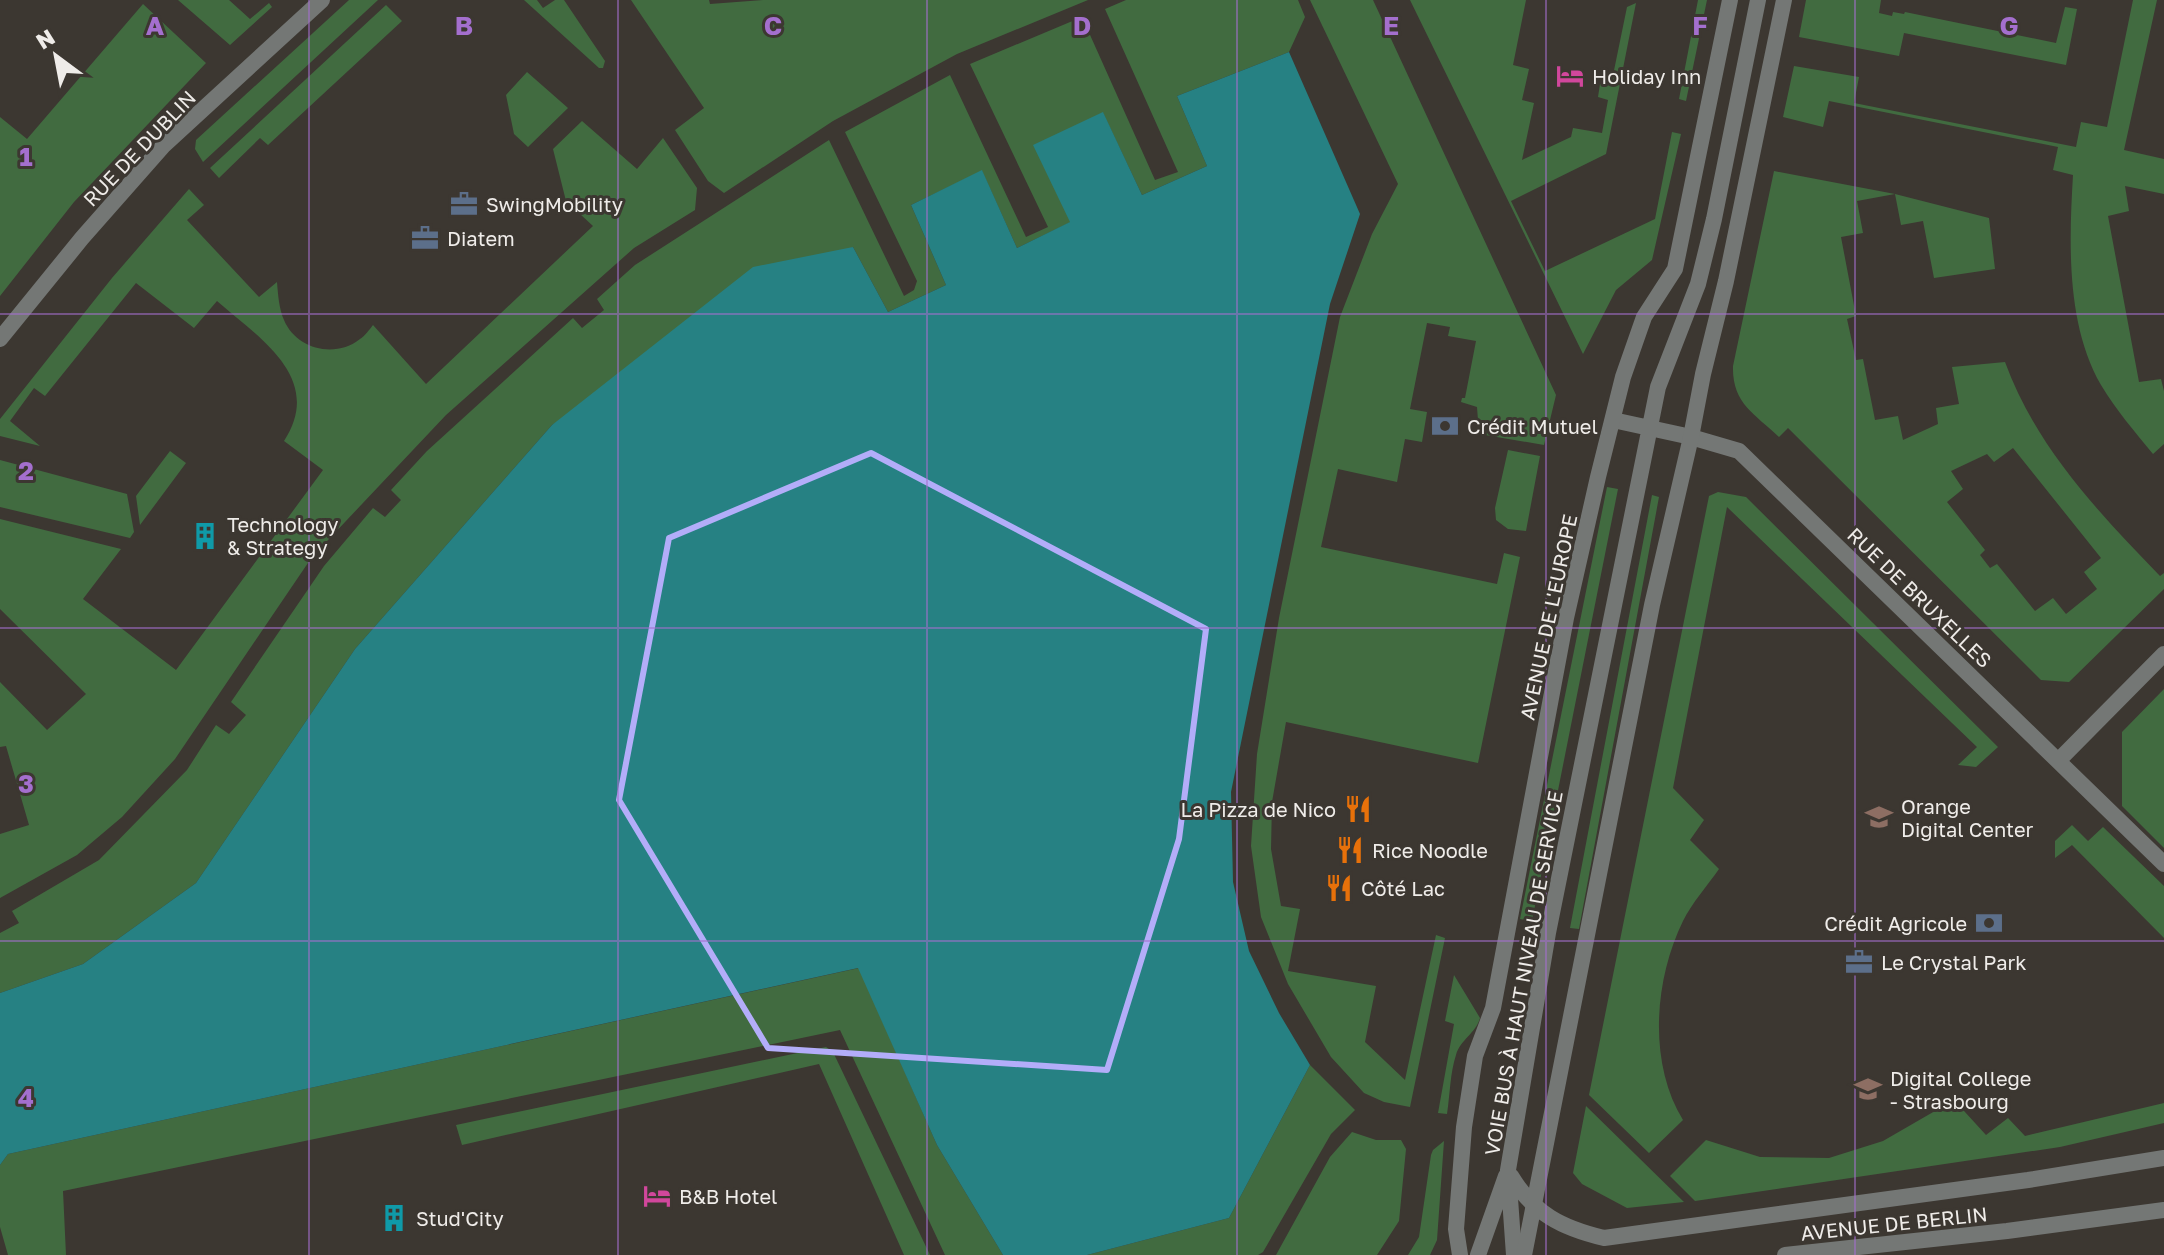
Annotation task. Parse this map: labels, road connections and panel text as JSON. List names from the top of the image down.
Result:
{
  "streets": {
    "street": [
      "RUE DE DUBLIN",
      "RUE DE BRUXELLES",
      "AVENUE DE L'EUROPE",
      "VOIE BUS À HAUT NIVEAU DE SERVICE",
      "AVENUE DE BERLIN"
    ]
  },
  "crossings": [
    ["RUE DE BRUXELLES", "AVENUE DE L'EUROPE"],
    ["RUE DE BRUXELLES", "VOIE BUS À HAUT NIVEAU DE SERVICE"]
  ],
  "places": {
    "hotel": ["Holiday Inn", "B&B Hotel"],
    "office": ["SwingMobility", "Diatem", "Le Crystal Park"],
    "bank": ["Crédit Mutuel", "Crédit Agricole"],
    "building": ["Technology & Strategy", "Stud'City"],
    "restaurant": ["La Pizza de Nico", "Rice Noodle", "Côté Lac"],
    "school or university": ["Orange Digital Center", "Digital College - Strasbourg"]
  },
  "north": "top left",
  "grid": {
    "columns": [
      "A",
      "B",
      "C",
      "D",
      "E",
      "F",
      "G"
    ],
    "rows": [
      "1",
      "2",
      "3",
      "4"
    ]
  }
}
